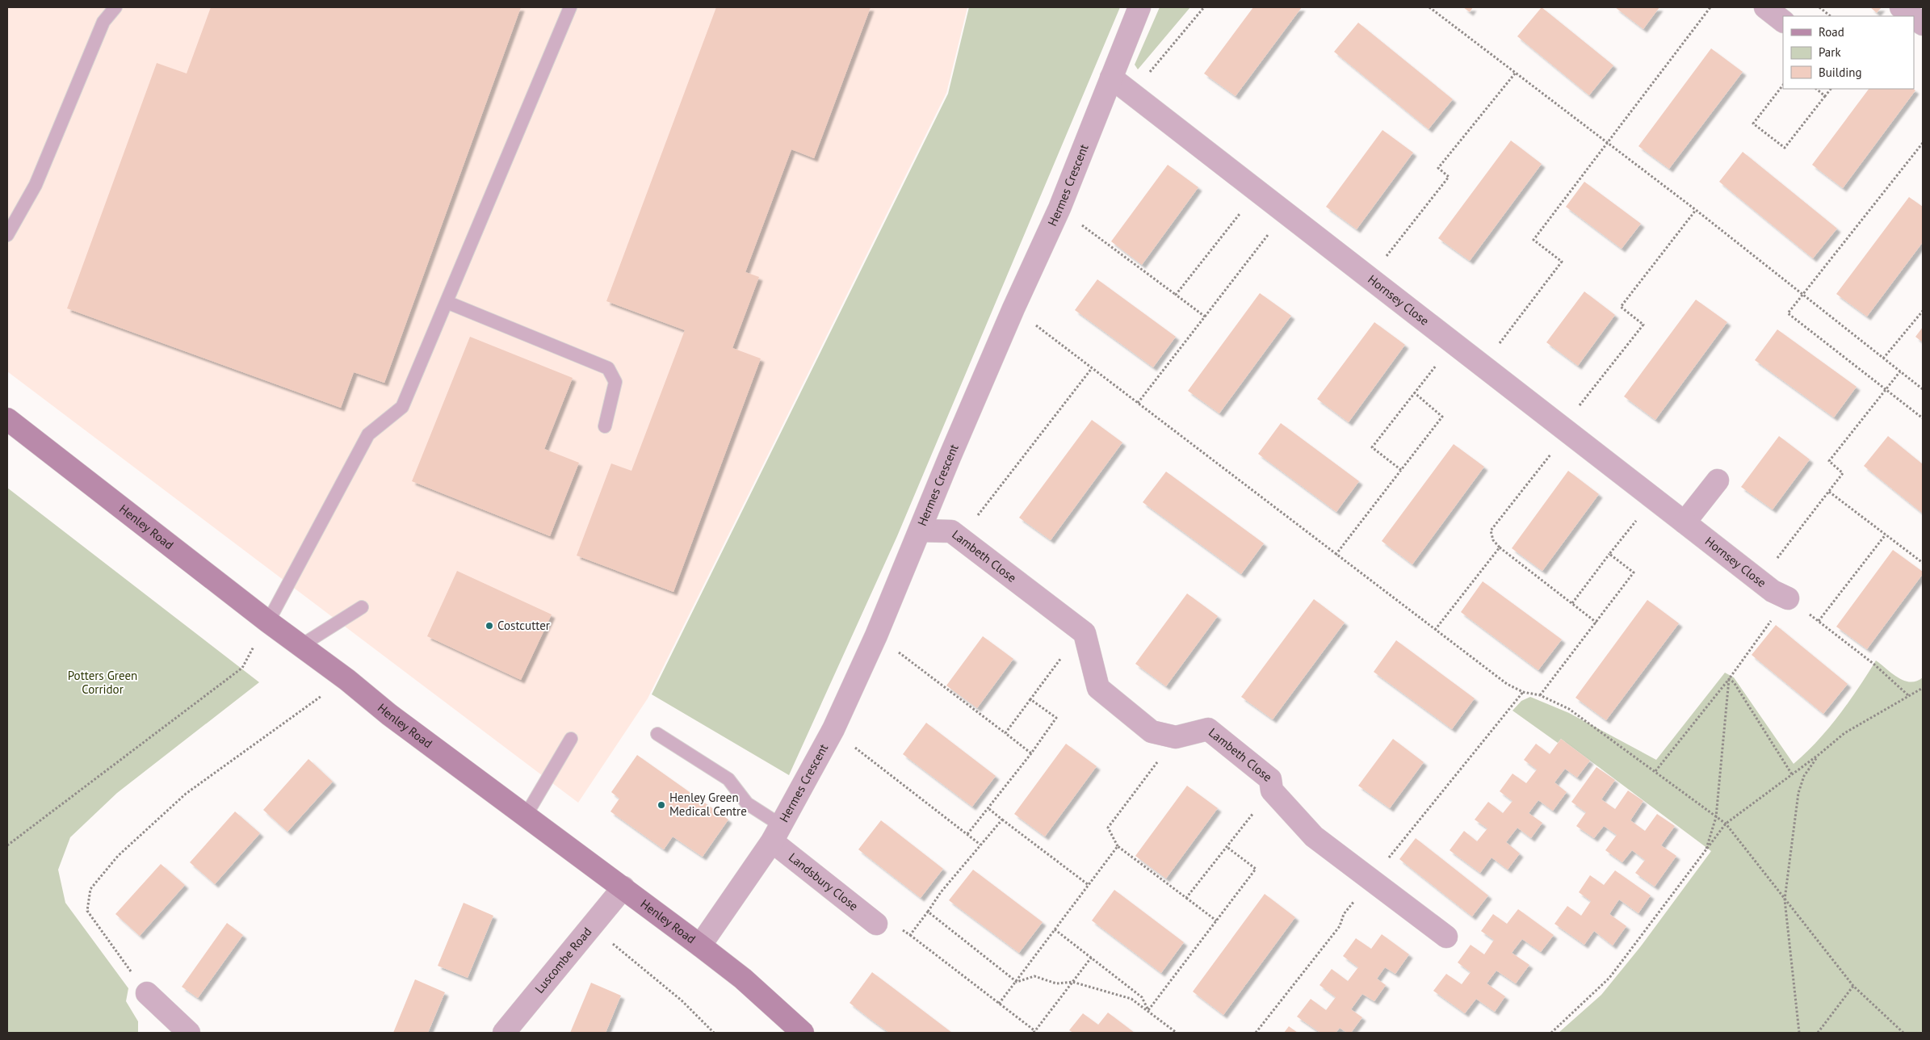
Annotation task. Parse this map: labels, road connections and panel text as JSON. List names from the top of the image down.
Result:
{
  "streets": {
    "main road": ["Henley Road"],
    "street": [
      "Hermes Crescent",
      "Hornsey Close",
      "Lambeth Close",
      "Landsbury Close",
      "Luscombe Road"
    ]
  },
  "crossings": [
    ["Hermes Crescent", "Hornsey Close"],
    ["Hermes Crescent", "Henley Road"],
    ["Hermes Crescent", "Lambeth Close"],
    ["Hermes Crescent", "Landsbury Close"],
    ["Henley Road", "Luscombe Road"]
  ],
  "parks": ["Potters Green Corridor"],
  "places": ["Costcutter", "Henley Green Medical Centre"],
  "legend": ["Road", "Park", "Building"]
}
